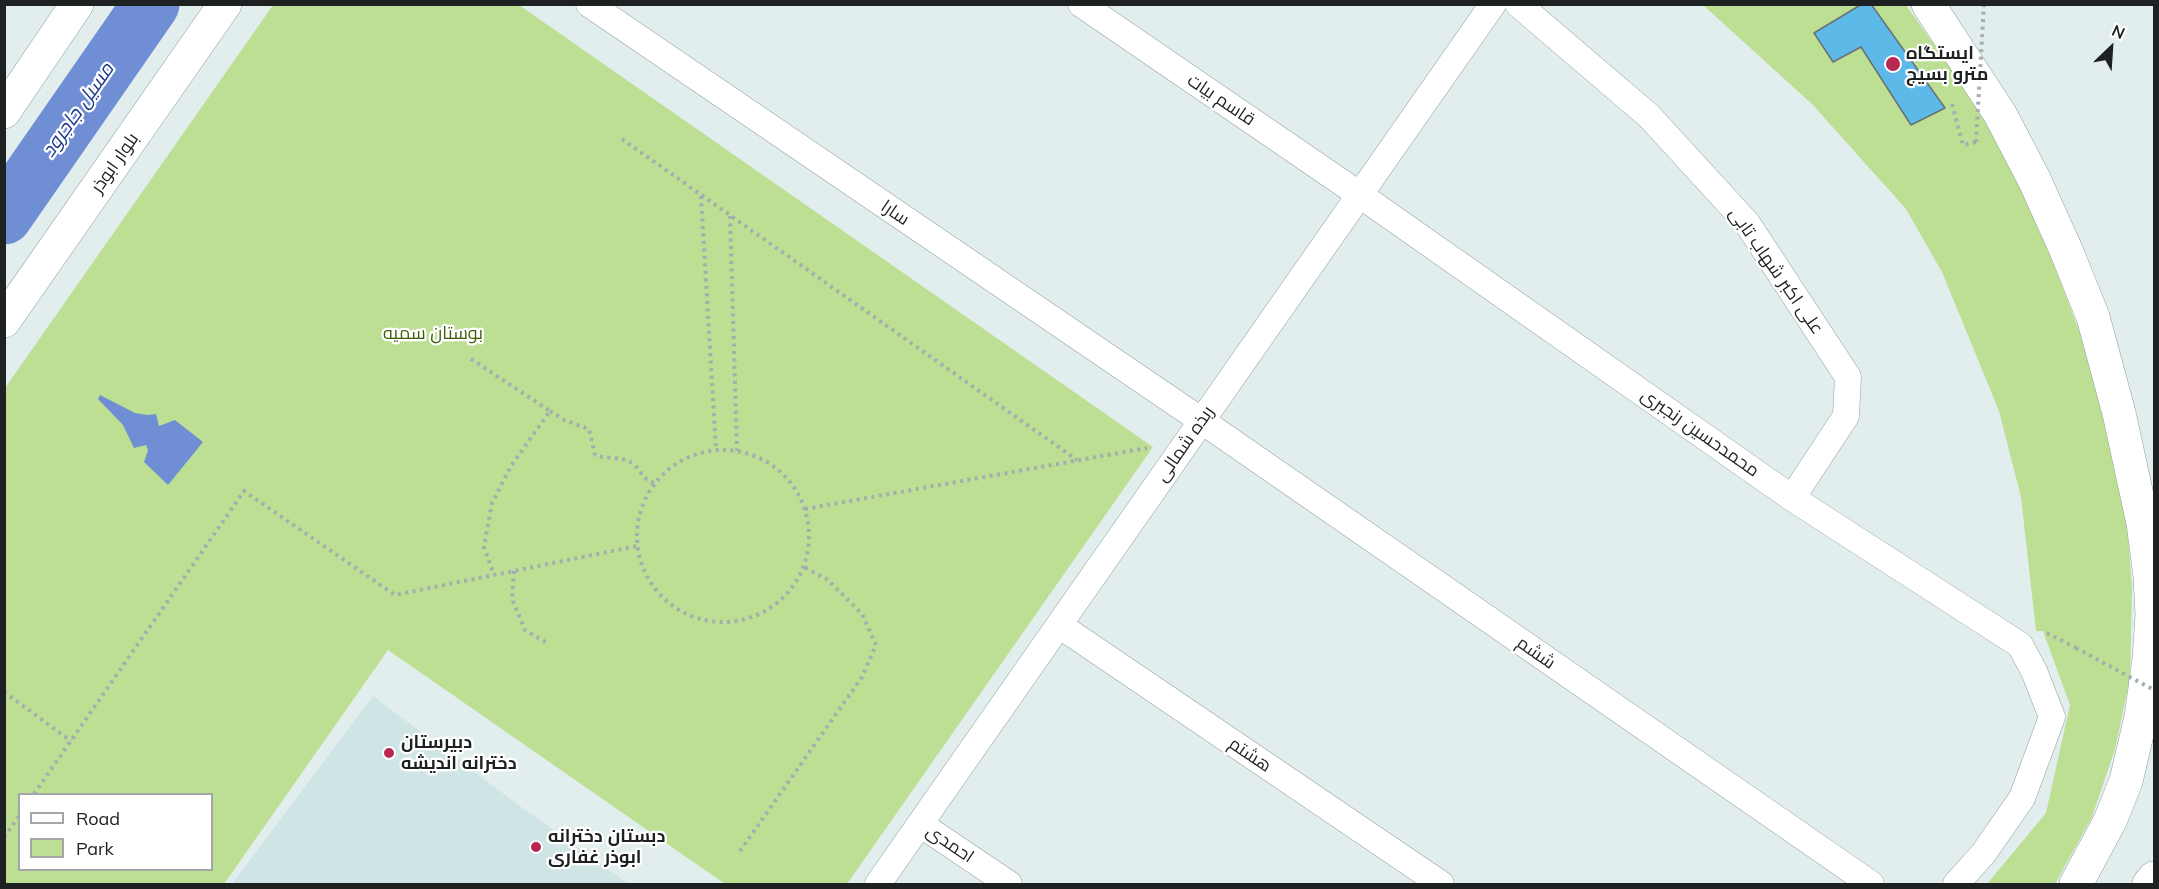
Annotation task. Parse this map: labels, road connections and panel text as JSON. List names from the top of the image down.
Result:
{
  "streets": {
    "main road": ["بلوار ابوذر"],
    "street": [
      "قاسم بیات",
      "سارا",
      "علی اکبر شهاب تابی",
      "محمدحسین رنجبری",
      "ربذه شمالی",
      "ششم",
      "هشتم",
      "احمدی"
    ]
  },
  "crossings": [
    ["قاسم بیات", "محمدحسین رنجبری"],
    ["قاسم بیات", "ربذه شمالی"],
    ["سارا", "ربذه شمالی"],
    ["سارا", "ششم"],
    ["علی اکبر شهاب تابی", "محمدحسین رنجبری"],
    ["محمدحسین رنجبری", "ربذه شمالی"],
    ["ربذه شمالی", "ششم"],
    ["ربذه شمالی", "هشتم"],
    ["ربذه شمالی", "احمدی"]
  ],
  "water": ["مسیل جاجرود"],
  "parks": ["بوستان سمیه"],
  "places": ["ایستگاه مترو بسیج", "دبیرستان دخترانه اندیشه", "دبستان دخترانه ابوذر غفاری"],
  "legend": ["Road", "Park"],
  "north": "top right"
}
